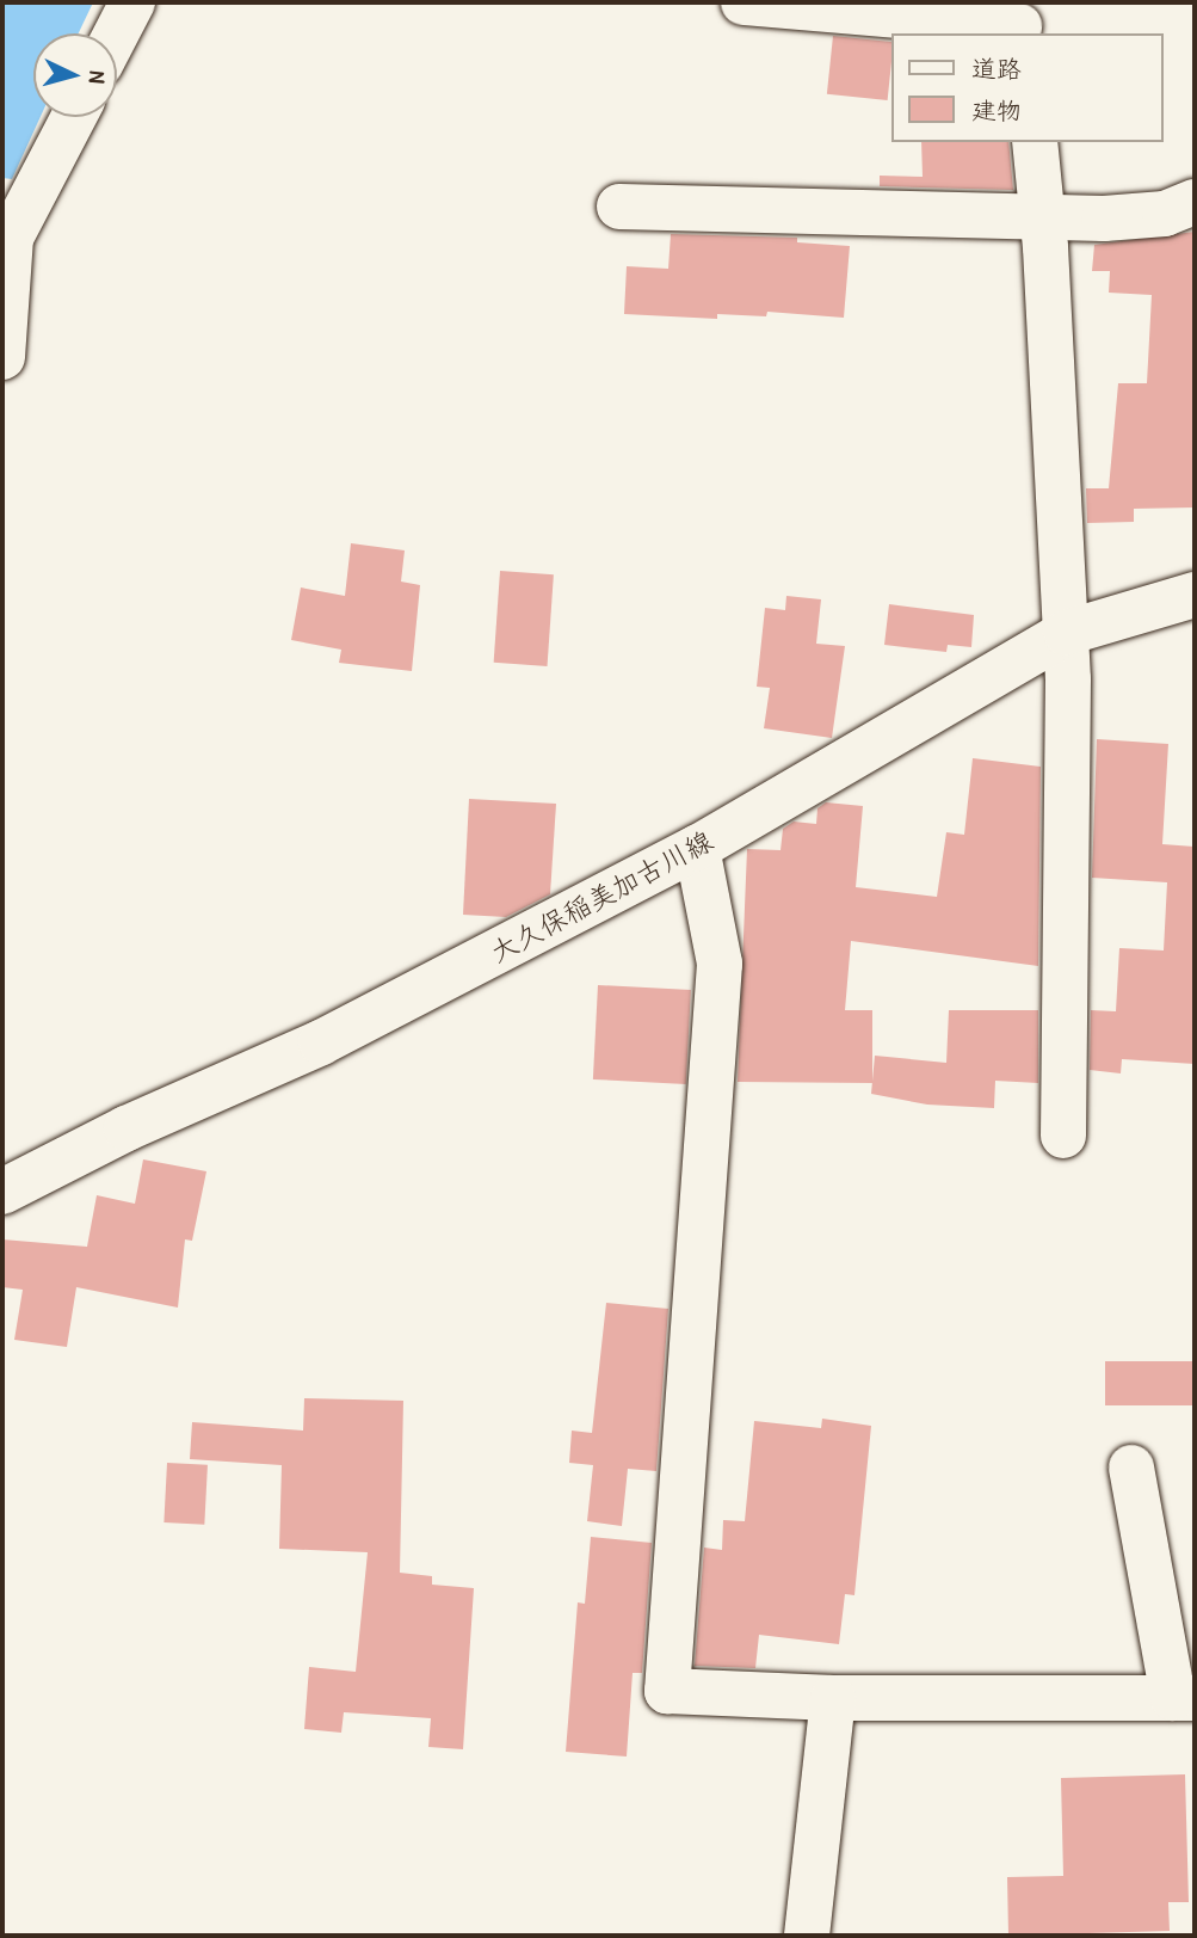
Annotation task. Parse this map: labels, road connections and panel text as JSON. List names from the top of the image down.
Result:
{
  "streets": {
    "street": ["大久保稲美加古川線"]
  },
  "legend": ["道路", "建物"],
  "north": "right"
}
